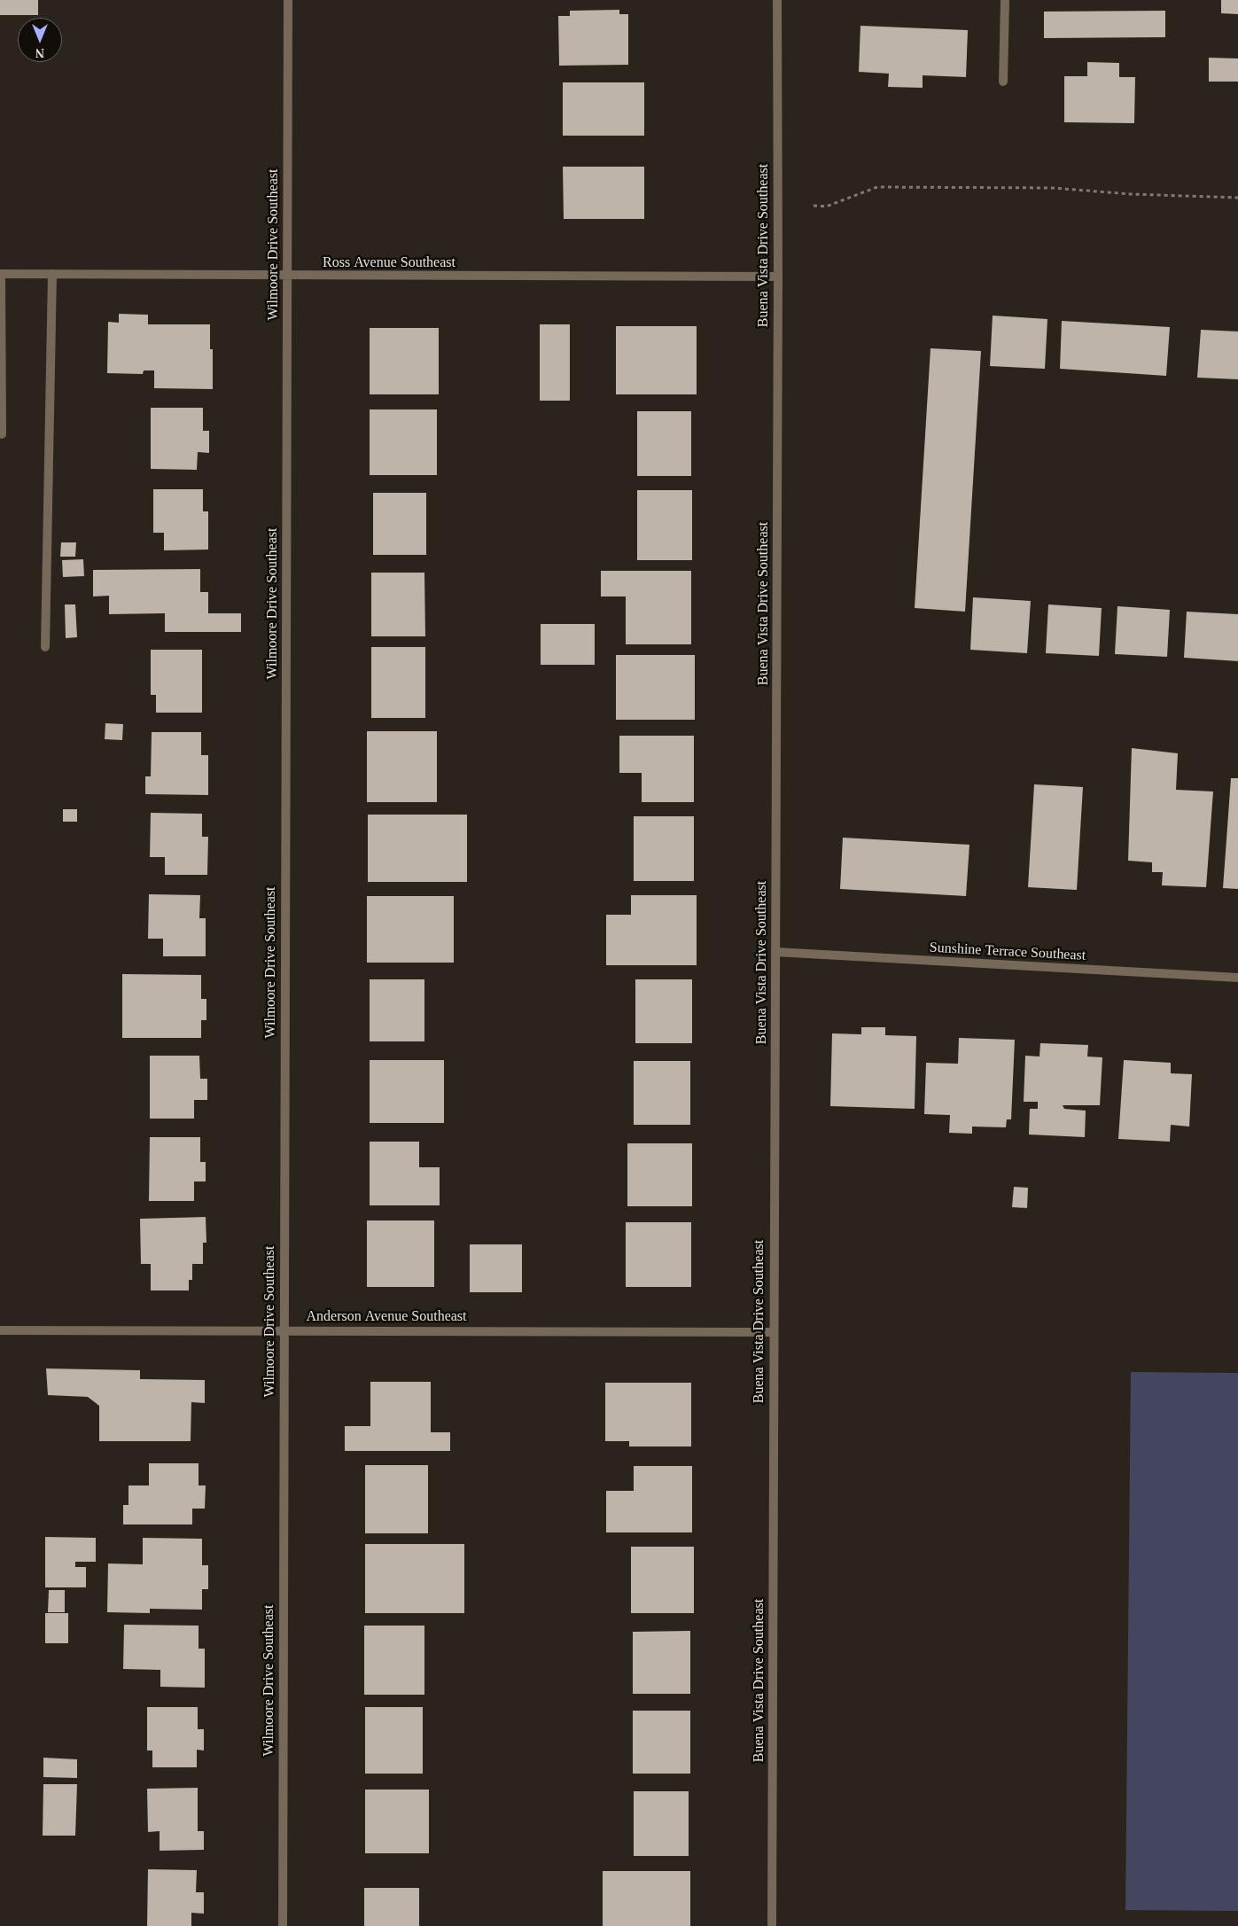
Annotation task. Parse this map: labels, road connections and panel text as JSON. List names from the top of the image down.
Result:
{
  "streets": {
    "street": [
      "Wilmoore Drive Southeast",
      "Buena Vista Drive Southeast",
      "Ross Avenue Southeast",
      "Sunshine Terrace Southeast",
      "Anderson Avenue Southeast"
    ]
  },
  "crossings": [
    ["Wilmoore Drive Southeast", "Ross Avenue Southeast"],
    ["Wilmoore Drive Southeast", "Anderson Avenue Southeast"],
    ["Buena Vista Drive Southeast", "Ross Avenue Southeast"],
    ["Buena Vista Drive Southeast", "Sunshine Terrace Southeast"],
    ["Buena Vista Drive Southeast", "Anderson Avenue Southeast"]
  ],
  "north": "bottom"
}
